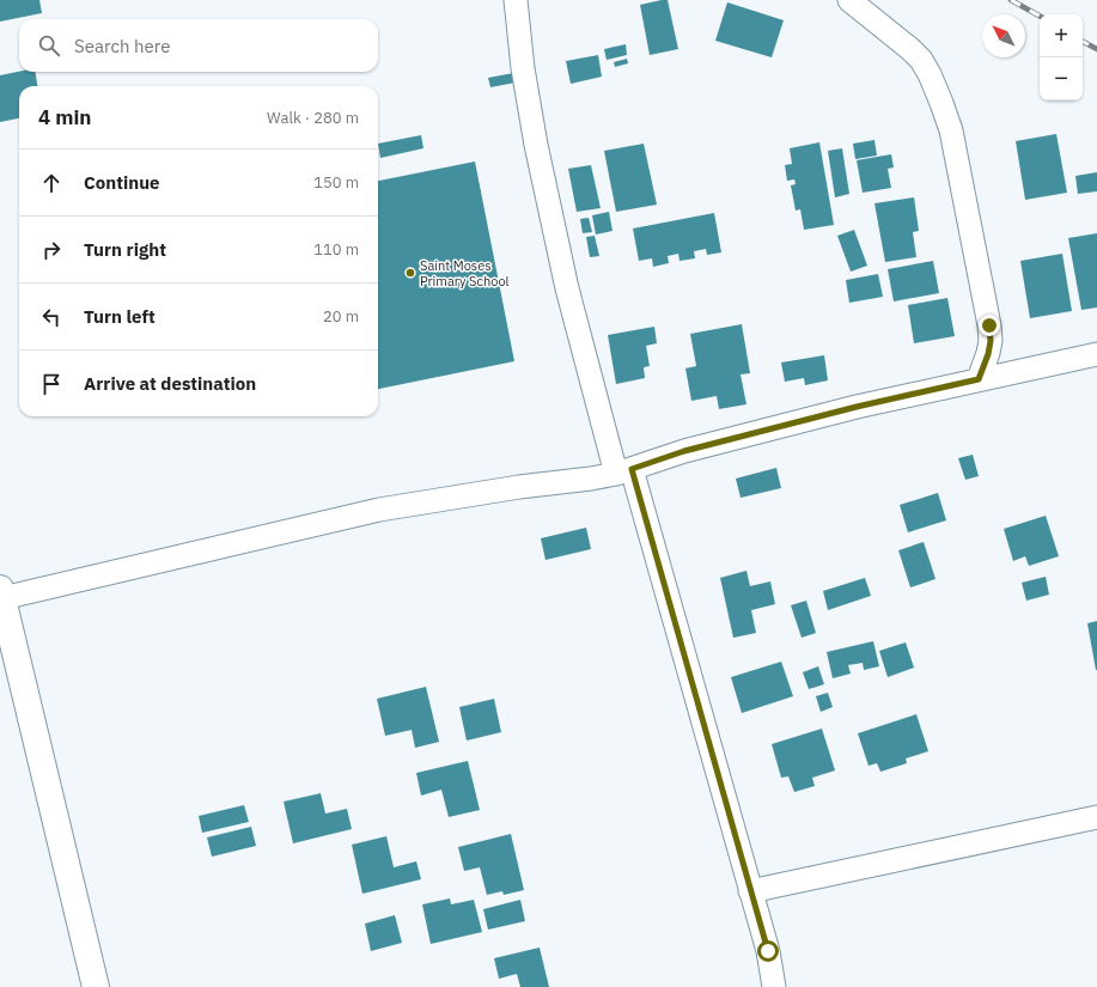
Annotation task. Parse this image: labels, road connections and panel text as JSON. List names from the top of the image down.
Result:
{
  "places": ["Saint Moses Primary School"],
  "north": "top left",
  "page": {
    "map_buttons": ["+", "−"],
    "search": "Search here",
    "heading": ["4 min", "Walk · 280 m"],
    "list": [
      ["Continue", "150 m"],
      ["Turn right", "110 m"],
      ["Turn left", "20 m"],
      "Arrive at destination"
    ]
  }
}
